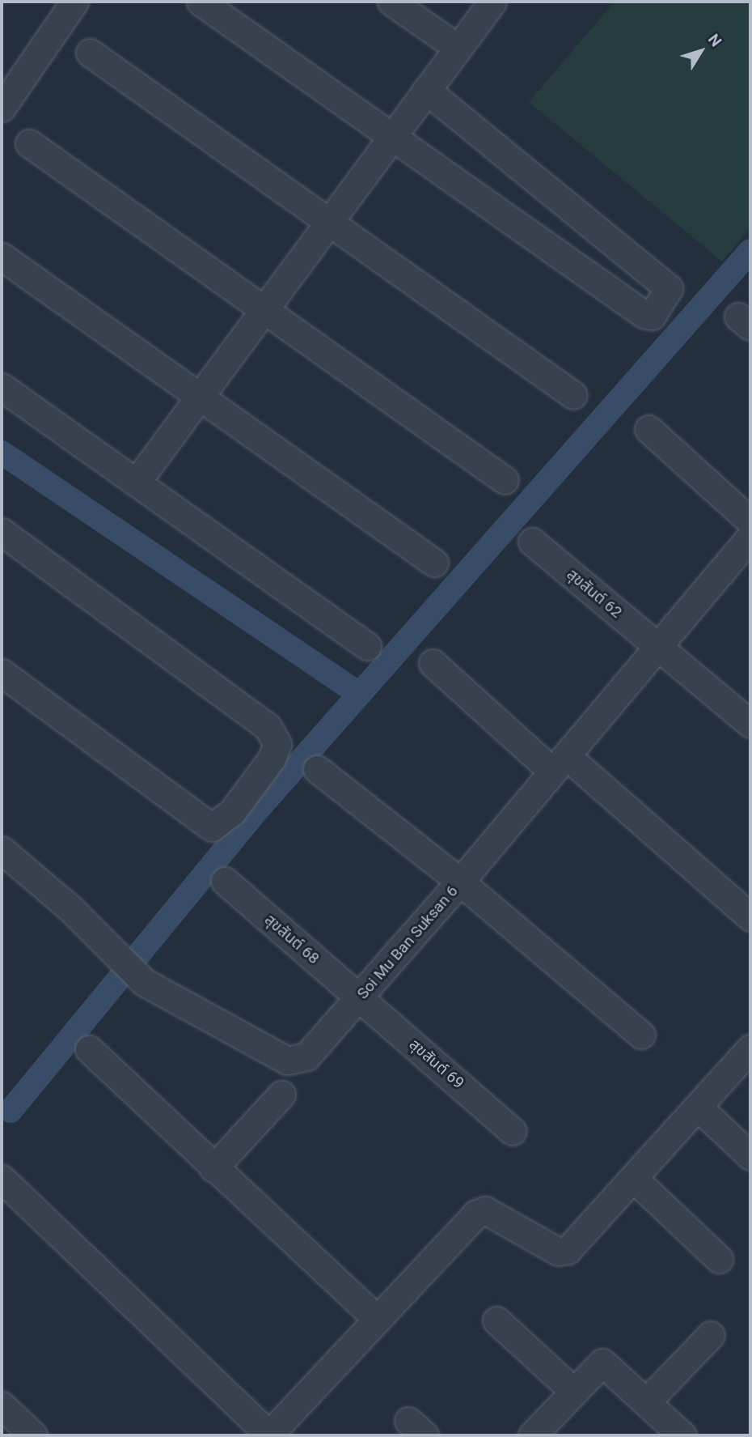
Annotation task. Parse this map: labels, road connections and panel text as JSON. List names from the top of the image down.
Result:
{
  "streets": {
    "street": [
      "สุขสันต์ 62",
      "สุขสันต์ 68",
      "Soi Mu Ban Suksan 6",
      "สุขสันต์ 69"
    ]
  },
  "crossings": [
    ["สุขสันต์ 62", "Soi Mu Ban Suksan 6"],
    ["สุขสันต์ 68", "Soi Mu Ban Suksan 6"],
    ["สุขสันต์ 68", "สุขสันต์ 69"],
    ["Soi Mu Ban Suksan 6", "สุขสันต์ 69"]
  ],
  "north": "top right"
}
